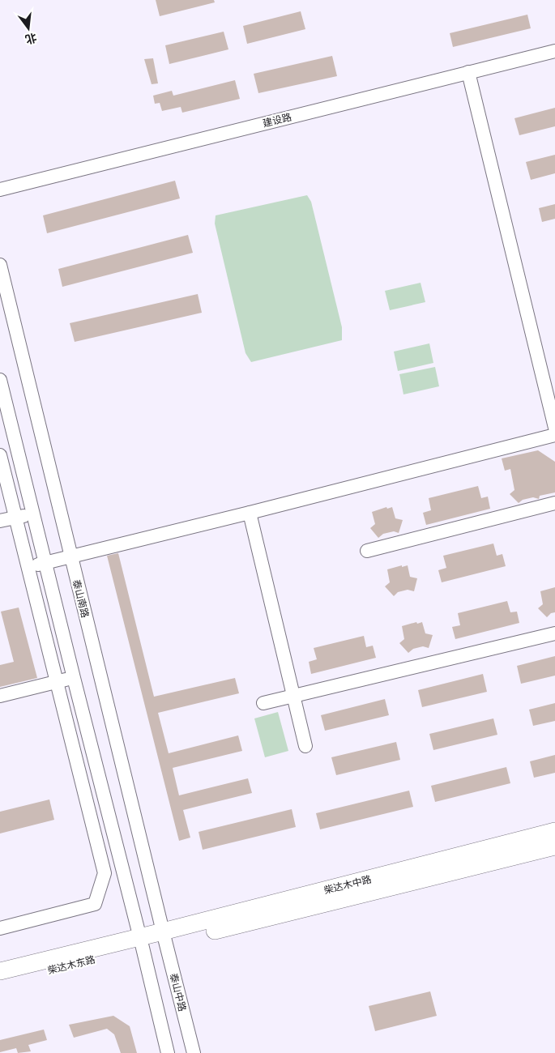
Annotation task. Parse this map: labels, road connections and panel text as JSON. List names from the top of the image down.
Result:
{
  "streets": {
    "main road": ["柴达木中路", "柴达木东路"],
    "street": ["建设路", "泰山南路", "泰山中路"]
  },
  "crossings": [
    ["泰山南路", "柴达木中路"],
    ["泰山南路", "泰山中路"],
    ["柴达木中路", "柴达木东路"],
    ["柴达木中路", "泰山中路"]
  ],
  "north": "bottom"
}
